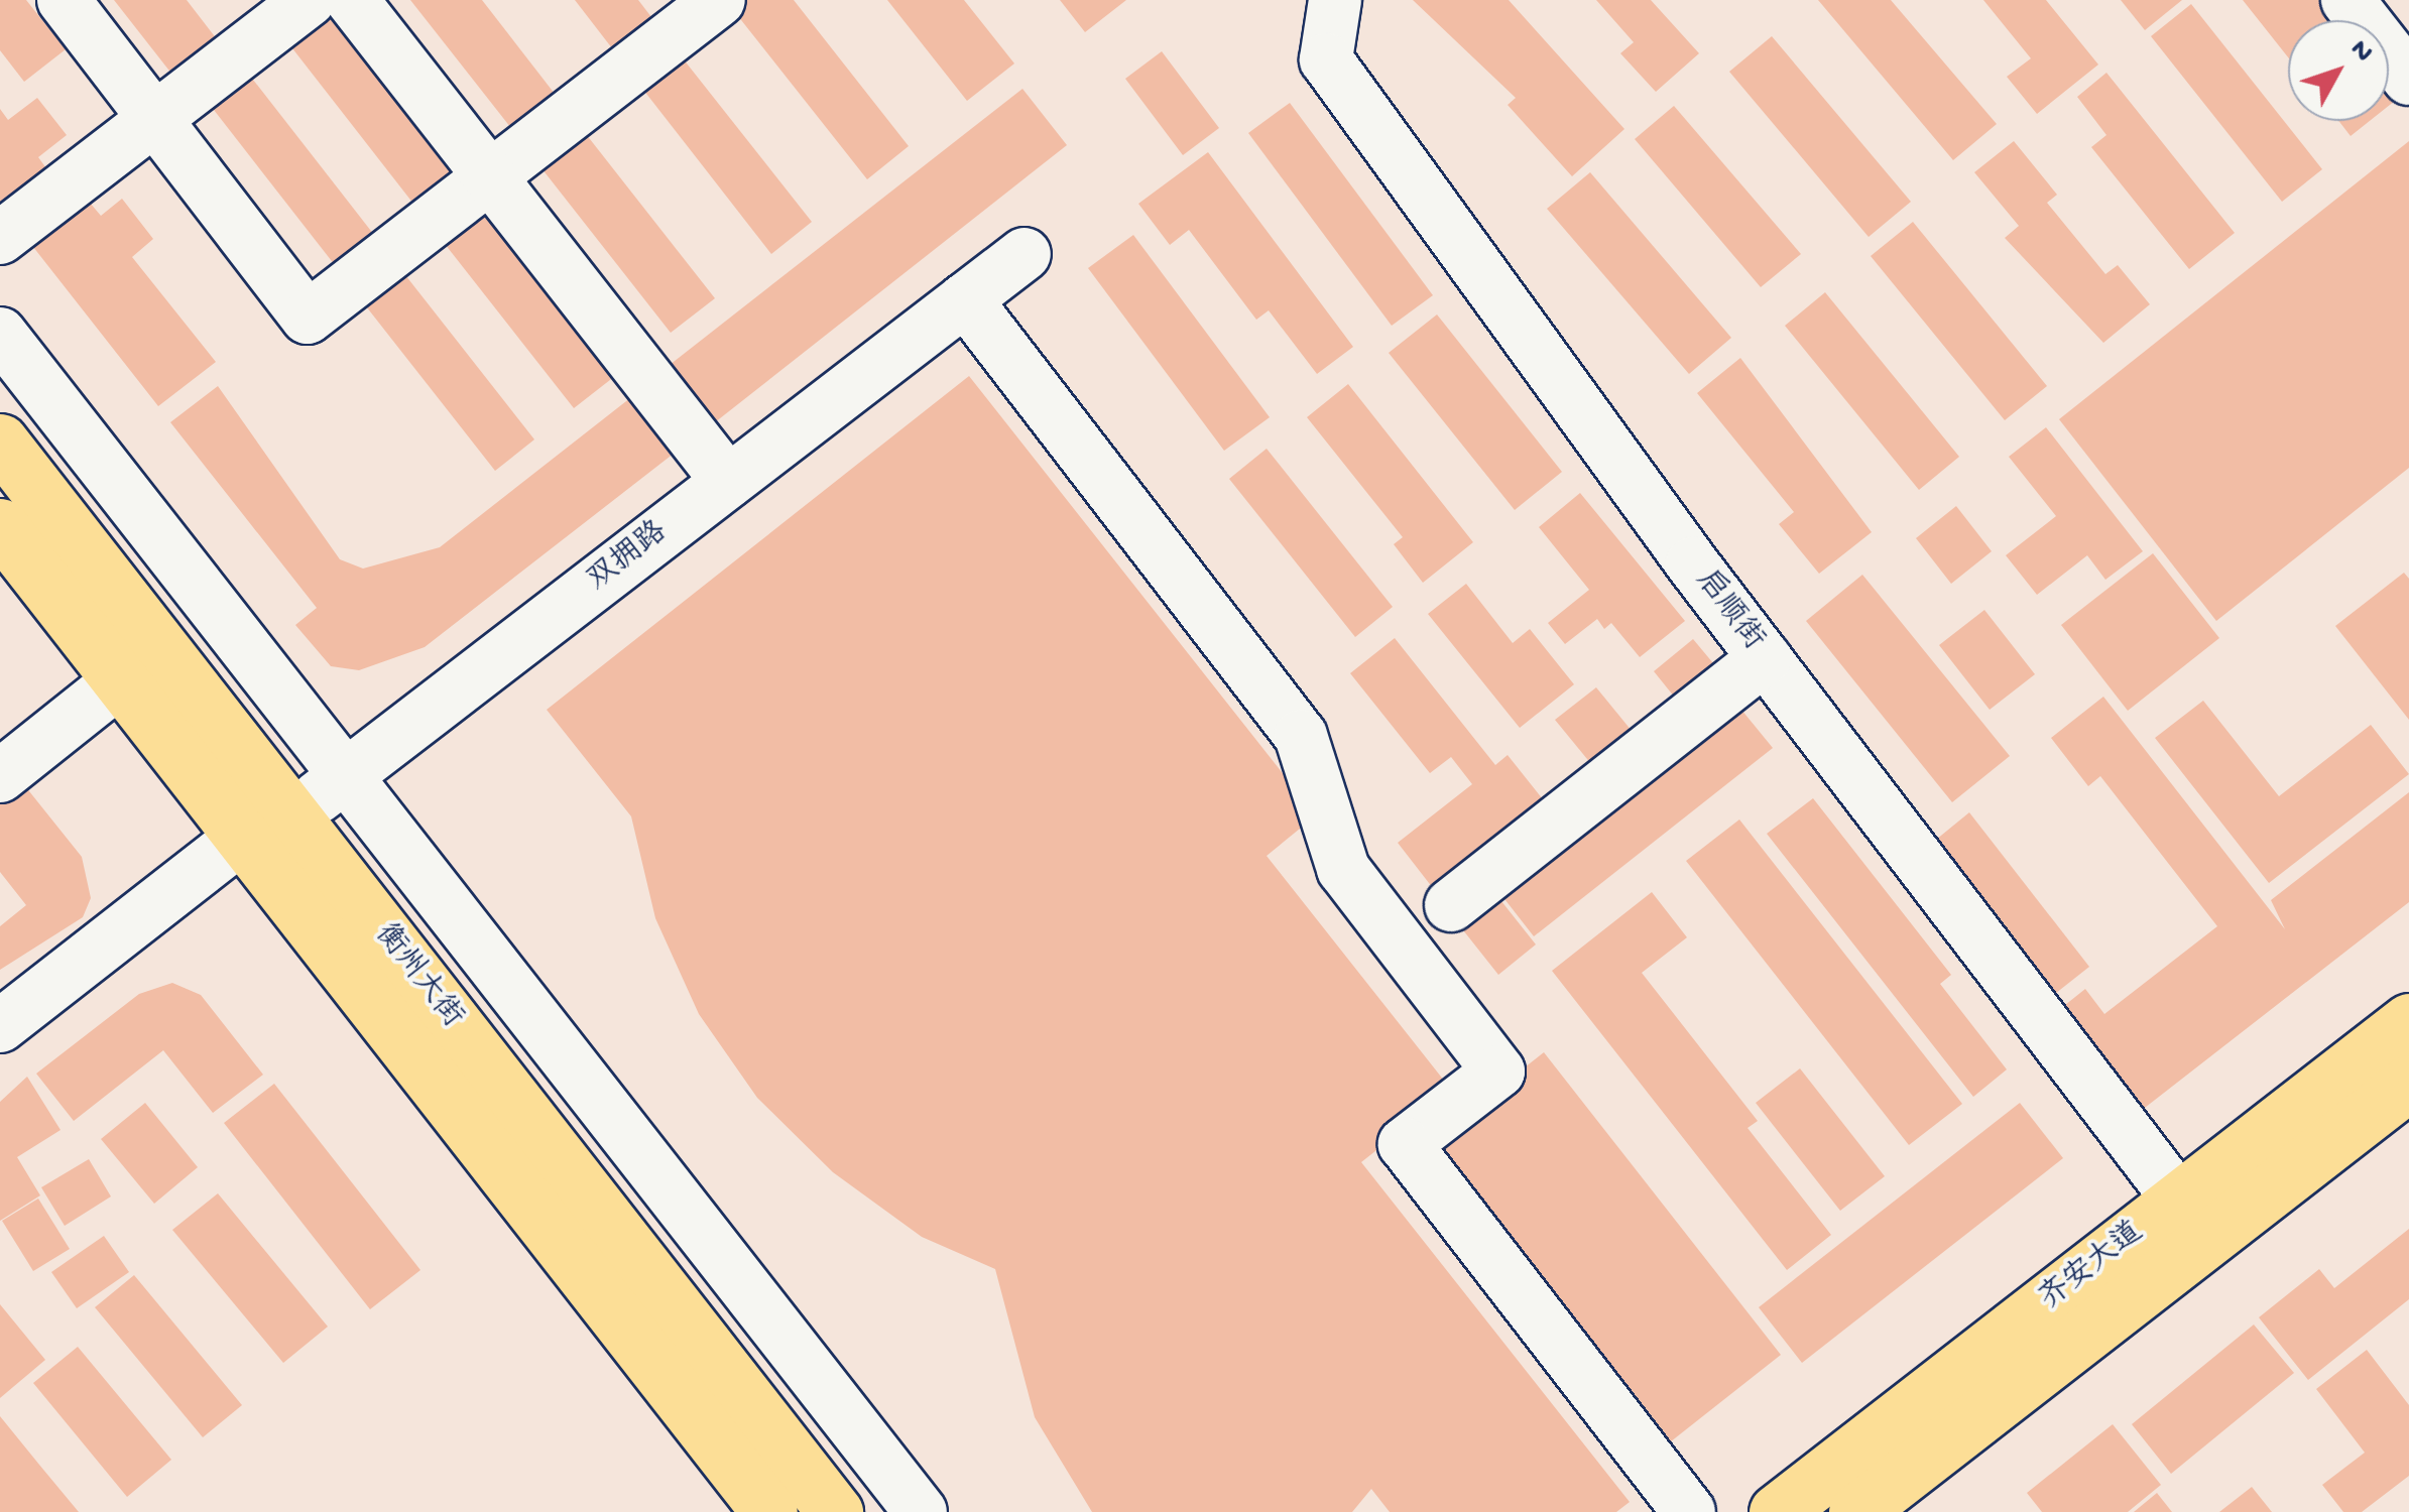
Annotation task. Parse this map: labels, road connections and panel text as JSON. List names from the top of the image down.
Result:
{
  "streets": {
    "main road": ["衡州大街", "齐安大道"],
    "street": ["双拥路", "启顺街"]
  },
  "crossings": [
    ["双拥路", "衡州大街"],
    ["启顺街", "齐安大道"]
  ],
  "north": "top right"
}
